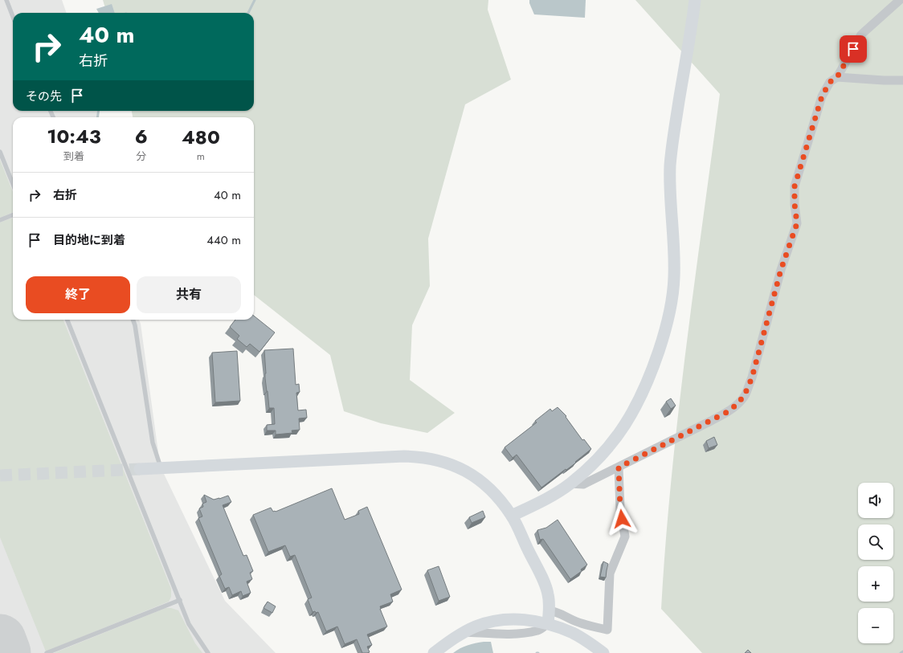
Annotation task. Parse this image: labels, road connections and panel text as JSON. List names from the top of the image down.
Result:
{
  "page": {
    "turn": ["40 m", "右折"],
    "then": "その先",
    "eta": [
      "10:43",
      "到着",
      "6",
      "分",
      "480",
      "m"
    ],
    "list": [
      {
        "name": "右折",
        "value": "40 m"
      },
      {
        "name": "目的地に到着",
        "value": "440 m"
      }
    ],
    "buttons": ["終了", "共有"],
    "map_buttons": ["+", "−"]
  }
}
